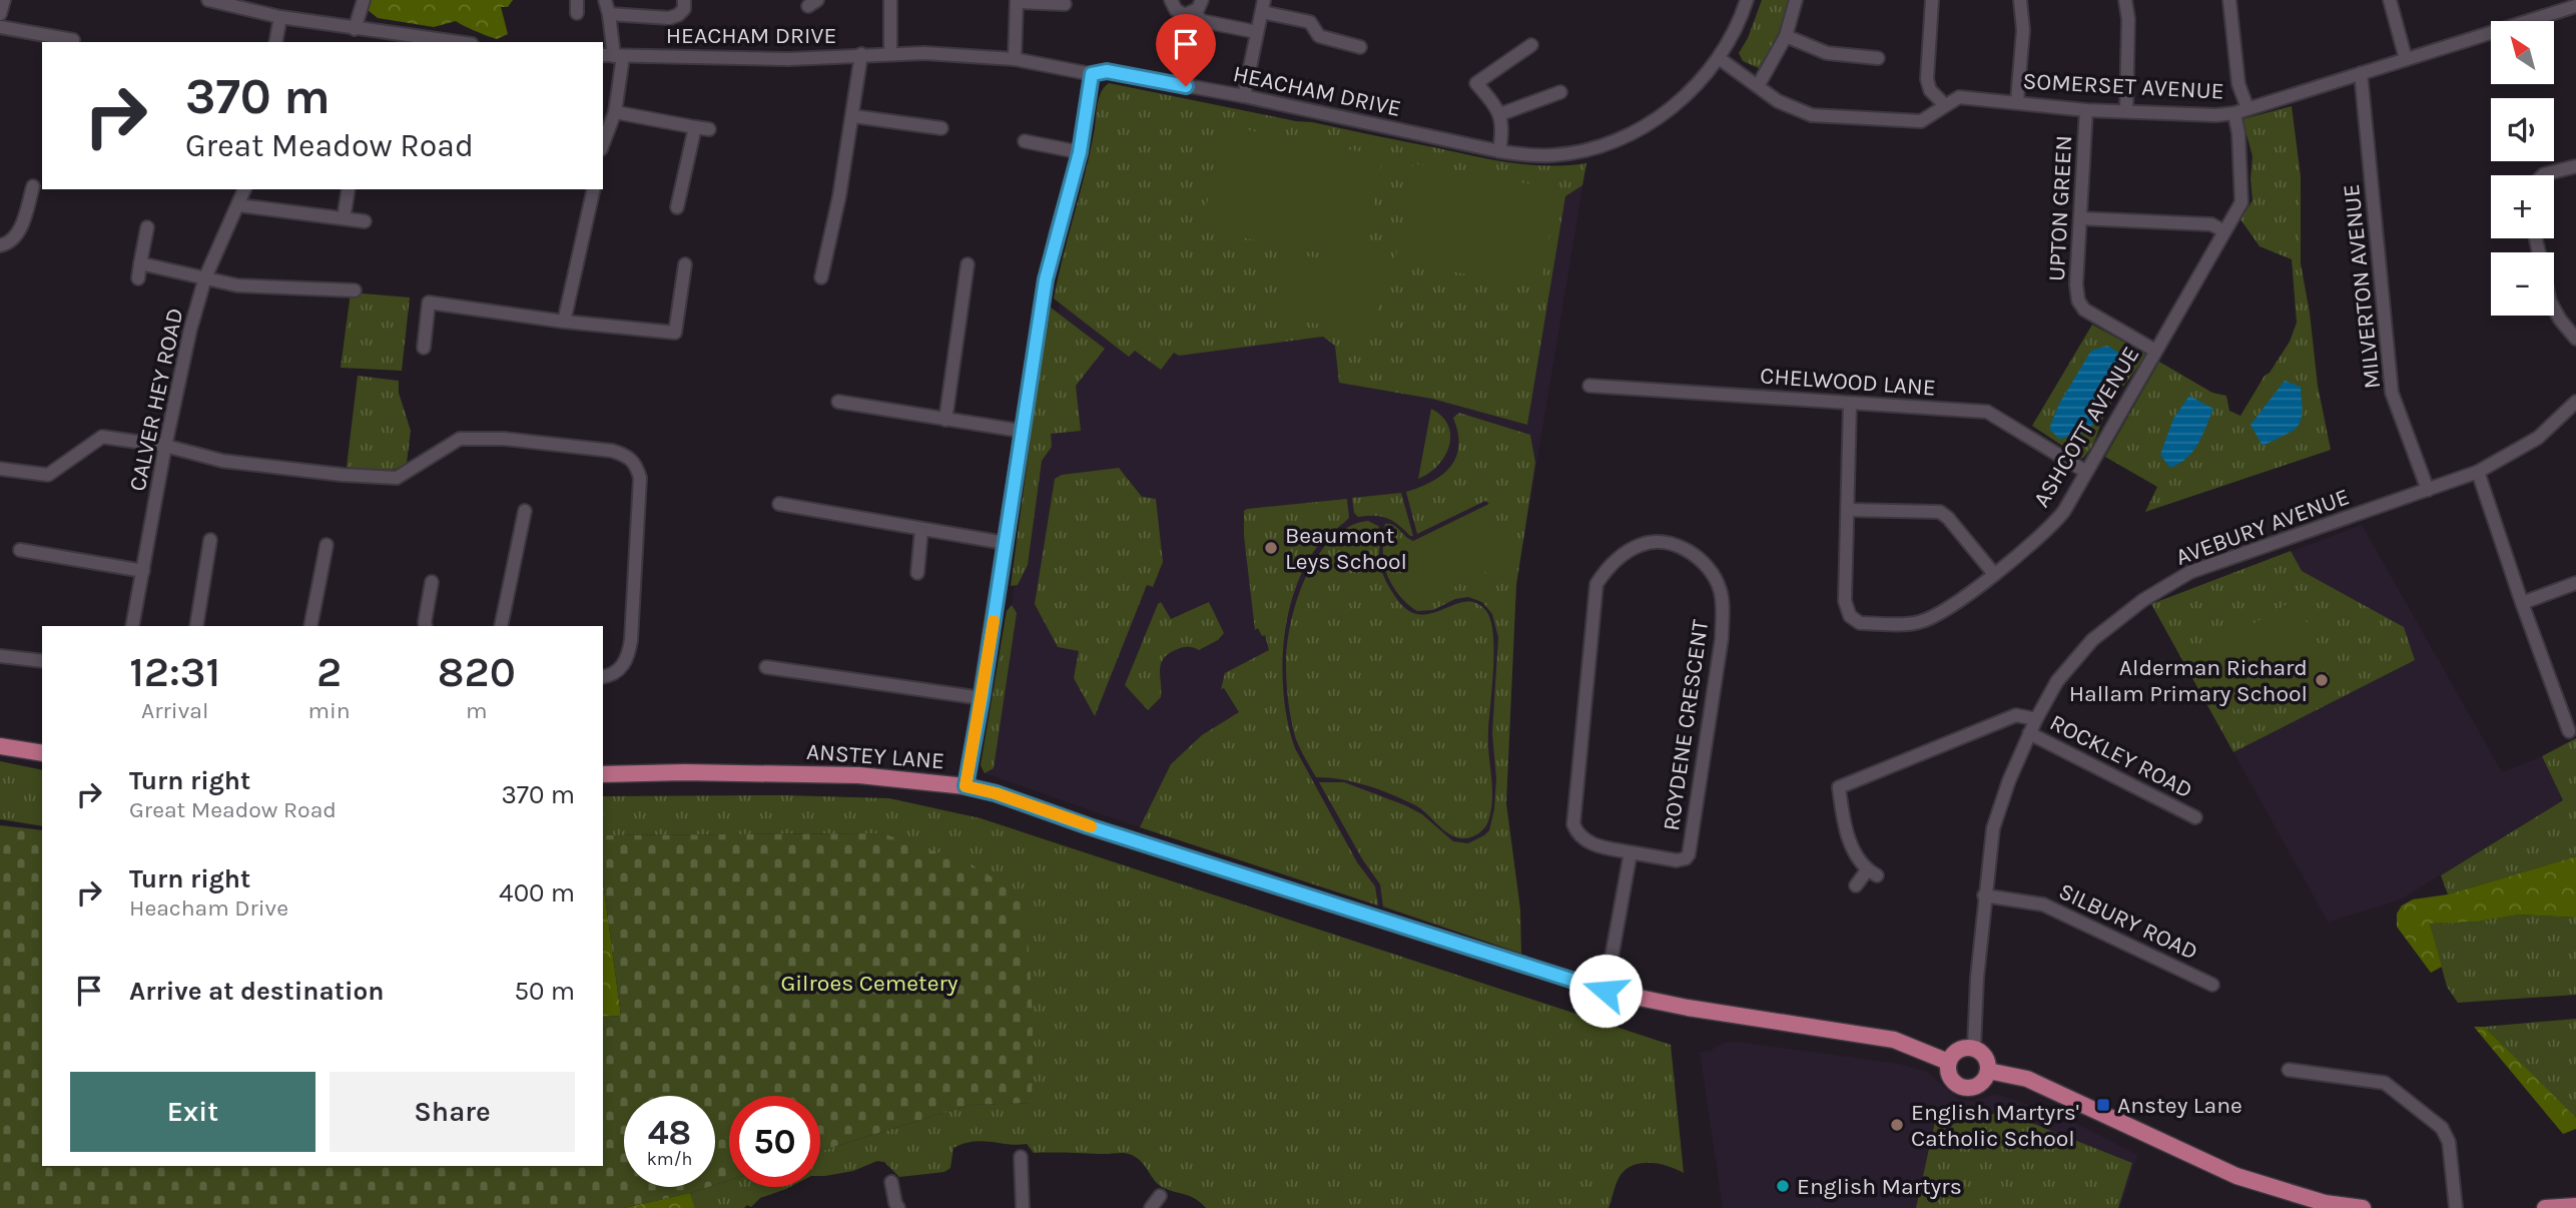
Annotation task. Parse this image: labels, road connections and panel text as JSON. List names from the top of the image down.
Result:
{
  "streets": {
    "main road": ["ANSTEY LANE"],
    "street": [
      "HEACHAM DRIVE",
      "SOMERSET AVENUE",
      "UPTON GREEN",
      "MILVERTON AVENUE",
      "CHELWOOD LANE",
      "CALVER HEY ROAD",
      "ASHCOTT AVENUE",
      "AVEBURY AVENUE",
      "ROYDENE CRESCENT",
      "ROCKLEY ROAD",
      "SILBURY ROAD"
    ]
  },
  "crossings": [
    ["HEACHAM DRIVE", "SOMERSET AVENUE"],
    ["SOMERSET AVENUE", "UPTON GREEN"],
    ["SOMERSET AVENUE", "MILVERTON AVENUE"],
    ["SOMERSET AVENUE", "ASHCOTT AVENUE"],
    ["UPTON GREEN", "ASHCOTT AVENUE"],
    ["MILVERTON AVENUE", "AVEBURY AVENUE"],
    ["CHELWOOD LANE", "ASHCOTT AVENUE"],
    ["AVEBURY AVENUE", "ANSTEY LANE"],
    ["AVEBURY AVENUE", "ROCKLEY ROAD"],
    ["AVEBURY AVENUE", "SILBURY ROAD"]
  ],
  "parks": ["Gilroes Cemetery"],
  "places": {
    "other": [
      "Beaumont Leys School",
      "Alderman Richard Hallam Primary School",
      "English Martyrs' Catholic School",
      "English Martyrs"
    ],
    "transit": ["Anstey Lane"]
  },
  "north": "top left",
  "page": {
    "map_buttons": ["+", "−"],
    "turn": ["370 m", "Great Meadow Road"],
    "eta": [
      "12:31",
      "Arrival",
      "2",
      "min",
      "820",
      "m"
    ],
    "list": [
      {
        "name": "Turn right",
        "note": "Great Meadow Road",
        "value": "370 m"
      },
      {
        "name": "Turn right",
        "note": "Heacham Drive",
        "value": "400 m"
      },
      {
        "name": "Arrive at destination",
        "value": "50 m"
      }
    ],
    "buttons": ["Exit", "Share"],
    "speed": "48 km/h",
    "limit": "50"
  }
}
